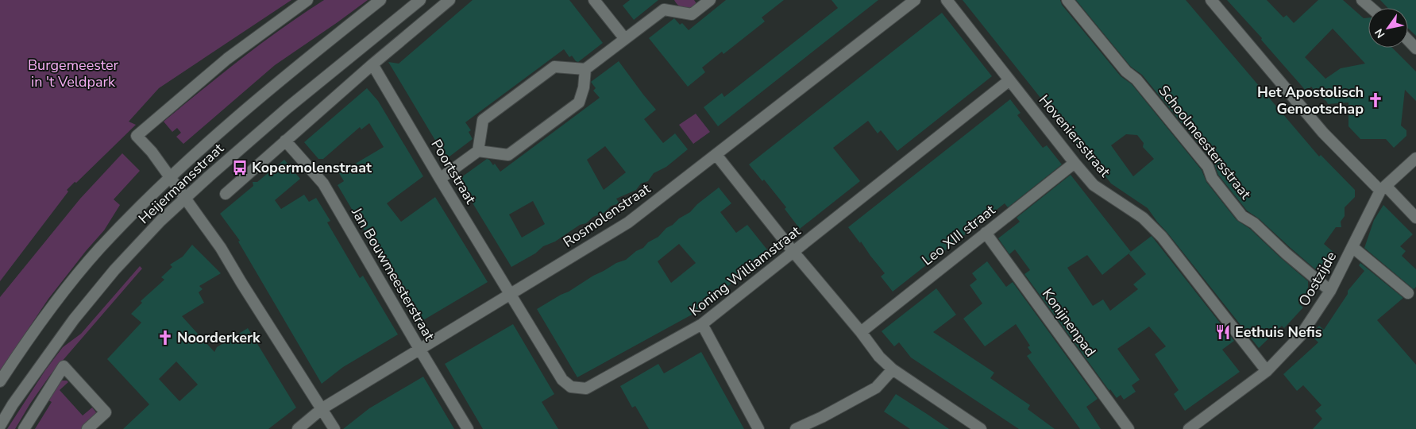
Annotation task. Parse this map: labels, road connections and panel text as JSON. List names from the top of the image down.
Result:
{
  "streets": {
    "street": [
      "Hoveniersstraat",
      "Schoolmeestersstraat",
      "Poortstraat",
      "Heijermansstraat",
      "Rosmolenstraat",
      "Leo XIII straat",
      "Koning Williamstraat",
      "Jan Bouwmeesterstraat",
      "Oostzijde",
      "Konijnenpad"
    ]
  },
  "crossings": [
    ["Hoveniersstraat", "Leo XIII straat"],
    ["Hoveniersstraat", "Koning Williamstraat"],
    ["Hoveniersstraat", "Oostzijde"],
    ["Schoolmeestersstraat", "Oostzijde"],
    ["Poortstraat", "Rosmolenstraat"],
    ["Poortstraat", "Koning Williamstraat"],
    ["Rosmolenstraat", "Koning Williamstraat"],
    ["Rosmolenstraat", "Jan Bouwmeesterstraat"],
    ["Leo XIII straat", "Konijnenpad"]
  ],
  "parks": ["Burgemeester in 't Veldpark"],
  "places": {
    "church": ["Het Apostolisch Genootschap", "Noorderkerk"],
    "bus stop": ["Kopermolenstraat"],
    "restaurant": ["Eethuis Nefis"]
  },
  "north": "bottom left"
}
